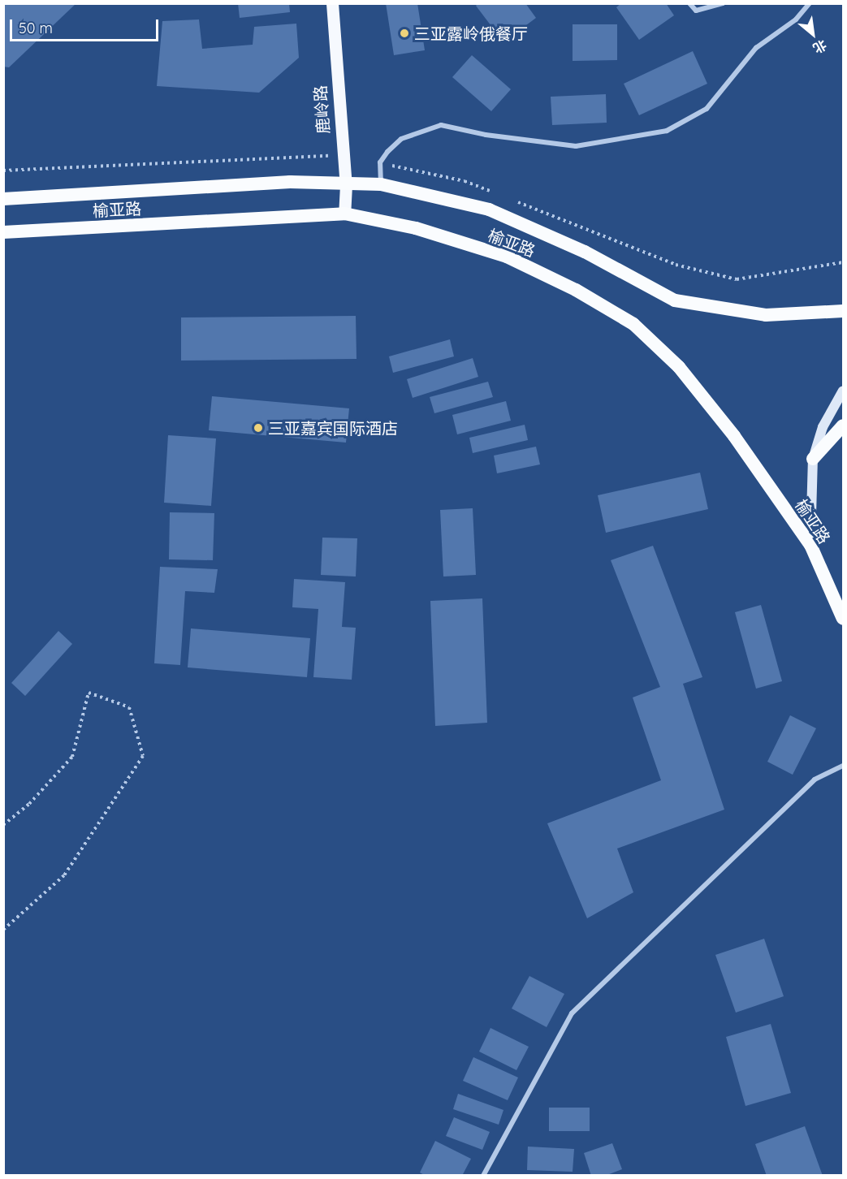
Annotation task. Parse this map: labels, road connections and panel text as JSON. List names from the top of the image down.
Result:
{
  "streets": {
    "highway": ["榆亚路"],
    "main road": ["鹿岭路"]
  },
  "crossings": [
    ["鹿岭路", "榆亚路"]
  ],
  "places": ["三亚露岭俄餐厅", "三亚嘉宾国际酒店"],
  "scale_bar": "50 m",
  "north": "bottom right"
}
